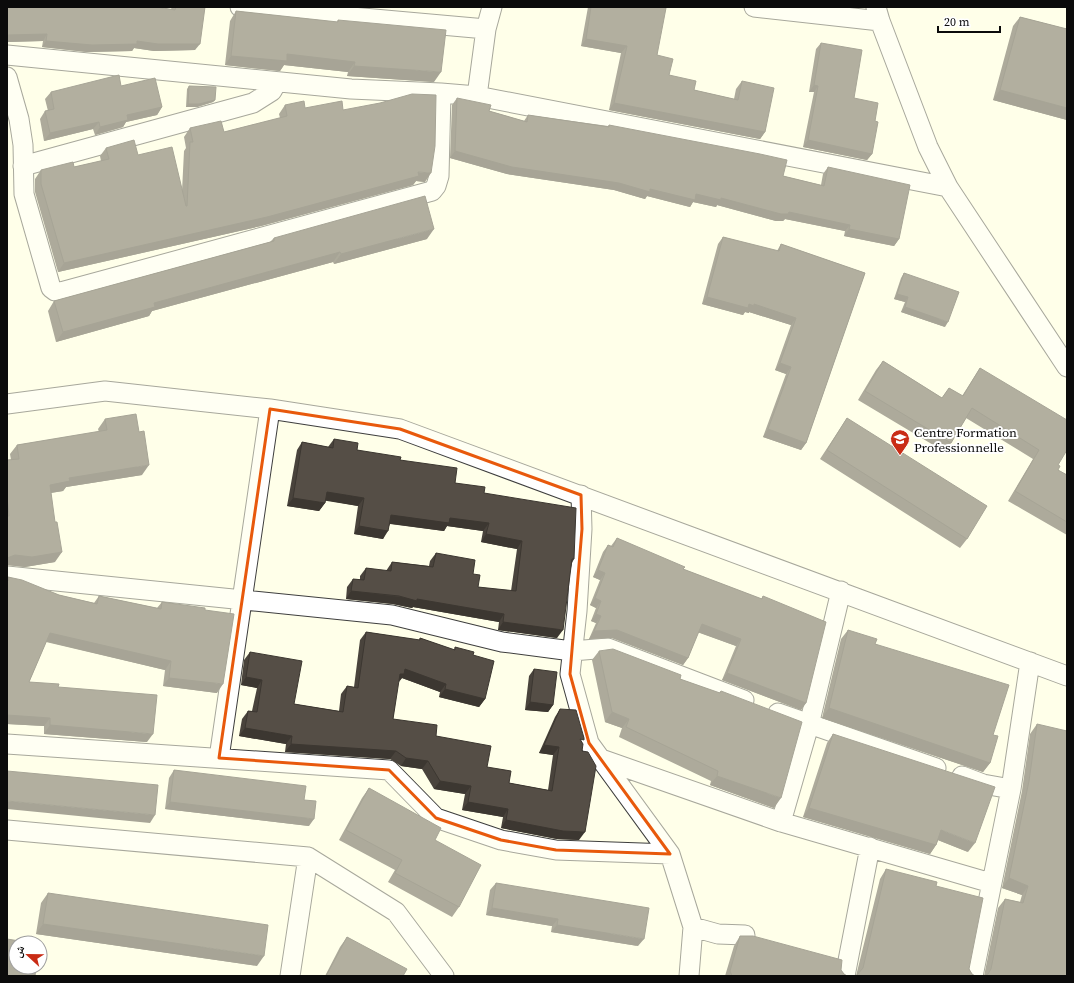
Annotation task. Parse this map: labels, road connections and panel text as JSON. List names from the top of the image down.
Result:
{
  "places": {
    "school or university": ["Centre Formation Professionnelle"]
  },
  "scale_bar": "20 m",
  "north": "left"
}
